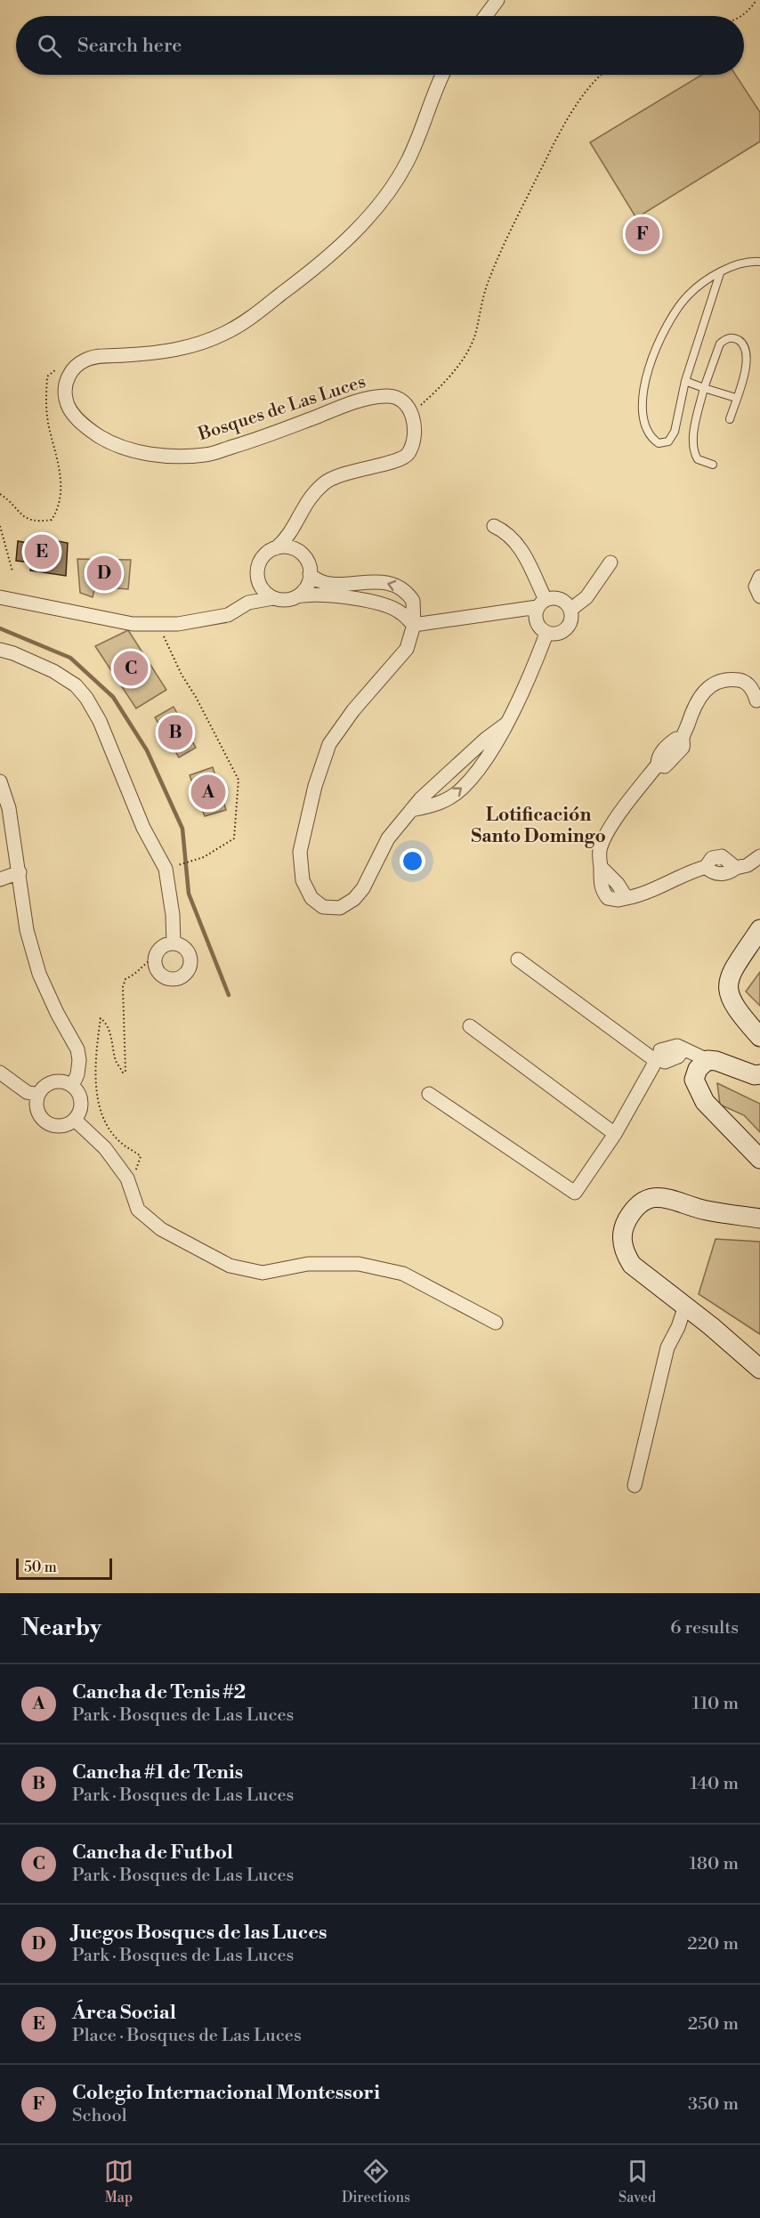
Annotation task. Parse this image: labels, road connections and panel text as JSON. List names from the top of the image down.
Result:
{
  "streets": {
    "street": ["Bosques de Las Luces"]
  },
  "districts": ["Lotificación Santo Domingo"],
  "scale_bar": "50 m",
  "page": {
    "search": "Search here",
    "pins": [
      "F",
      "E",
      "D",
      "C",
      "B",
      "A"
    ],
    "scale": "50 m",
    "heading": ["Nearby", "6 results"],
    "list": [
      {
        "mark": "A",
        "name": "Cancha de Tenis #2",
        "note": "Park · Bosques de Las Luces",
        "value": "110 m"
      },
      {
        "mark": "B",
        "name": "Cancha #1 de Tenis",
        "note": "Park · Bosques de Las Luces",
        "value": "140 m"
      },
      {
        "mark": "C",
        "name": "Cancha de Futbol",
        "note": "Park · Bosques de Las Luces",
        "value": "180 m"
      },
      {
        "mark": "D",
        "name": "Juegos Bosques de las Luces",
        "note": "Park · Bosques de Las Luces",
        "value": "220 m"
      },
      {
        "mark": "E",
        "name": "Área Social",
        "note": "Place · Bosques de Las Luces",
        "value": "250 m"
      },
      {
        "mark": "F",
        "name": "Colegio Internacional Montessori",
        "note": "School",
        "value": "350 m"
      }
    ],
    "nav": ["Map", "Directions", "Saved"]
  }
}
